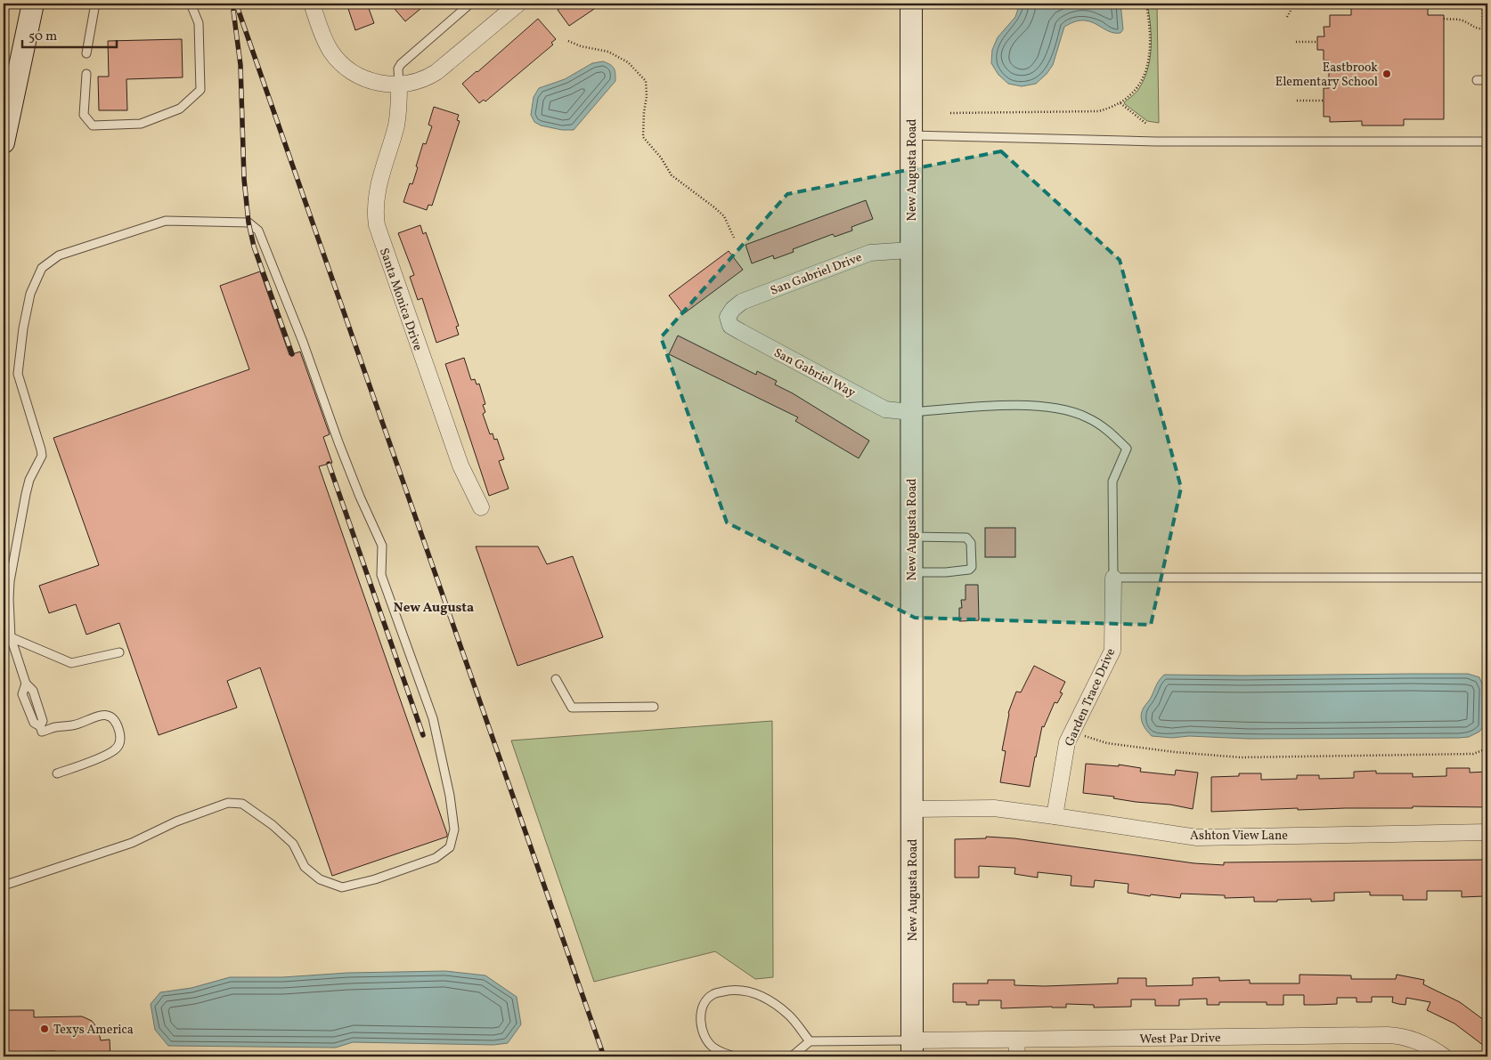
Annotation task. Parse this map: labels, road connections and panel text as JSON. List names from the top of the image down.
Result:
{
  "streets": {
    "street": [
      "New Augusta Road",
      "San Gabriel Drive",
      "Santa Monica Drive",
      "San Gabriel Way",
      "Garden Trace Drive",
      "Ashton View Lane",
      "West Par Drive"
    ]
  },
  "crossings": [
    ["New Augusta Road", "San Gabriel Drive"],
    ["New Augusta Road", "San Gabriel Way"],
    ["New Augusta Road", "Ashton View Lane"],
    ["New Augusta Road", "West Par Drive"],
    ["San Gabriel Drive", "San Gabriel Way"],
    ["Garden Trace Drive", "Ashton View Lane"]
  ],
  "districts": ["New Augusta"],
  "places": ["Eastbrook Elementary School", "Texys America"],
  "scale_bar": "50 m"
}
